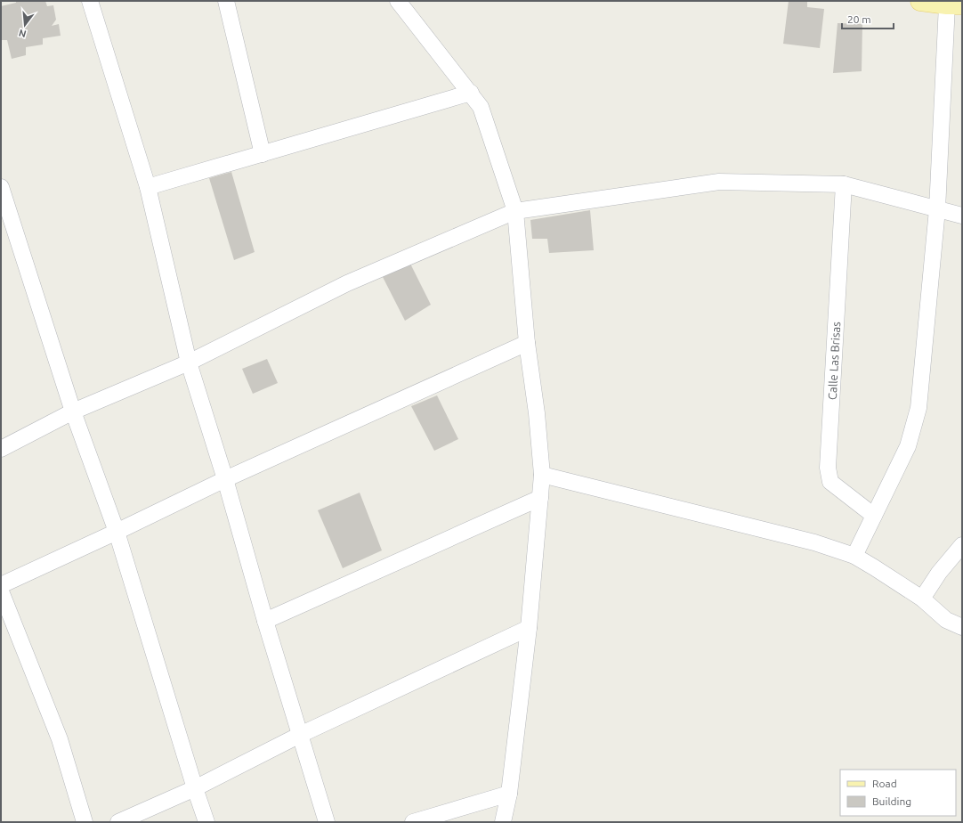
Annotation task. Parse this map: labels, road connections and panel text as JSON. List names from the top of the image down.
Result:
{
  "streets": {
    "street": ["Calle Las Brisas"]
  },
  "legend": ["Road", "Building"],
  "scale_bar": "20 m",
  "north": "bottom"
}
